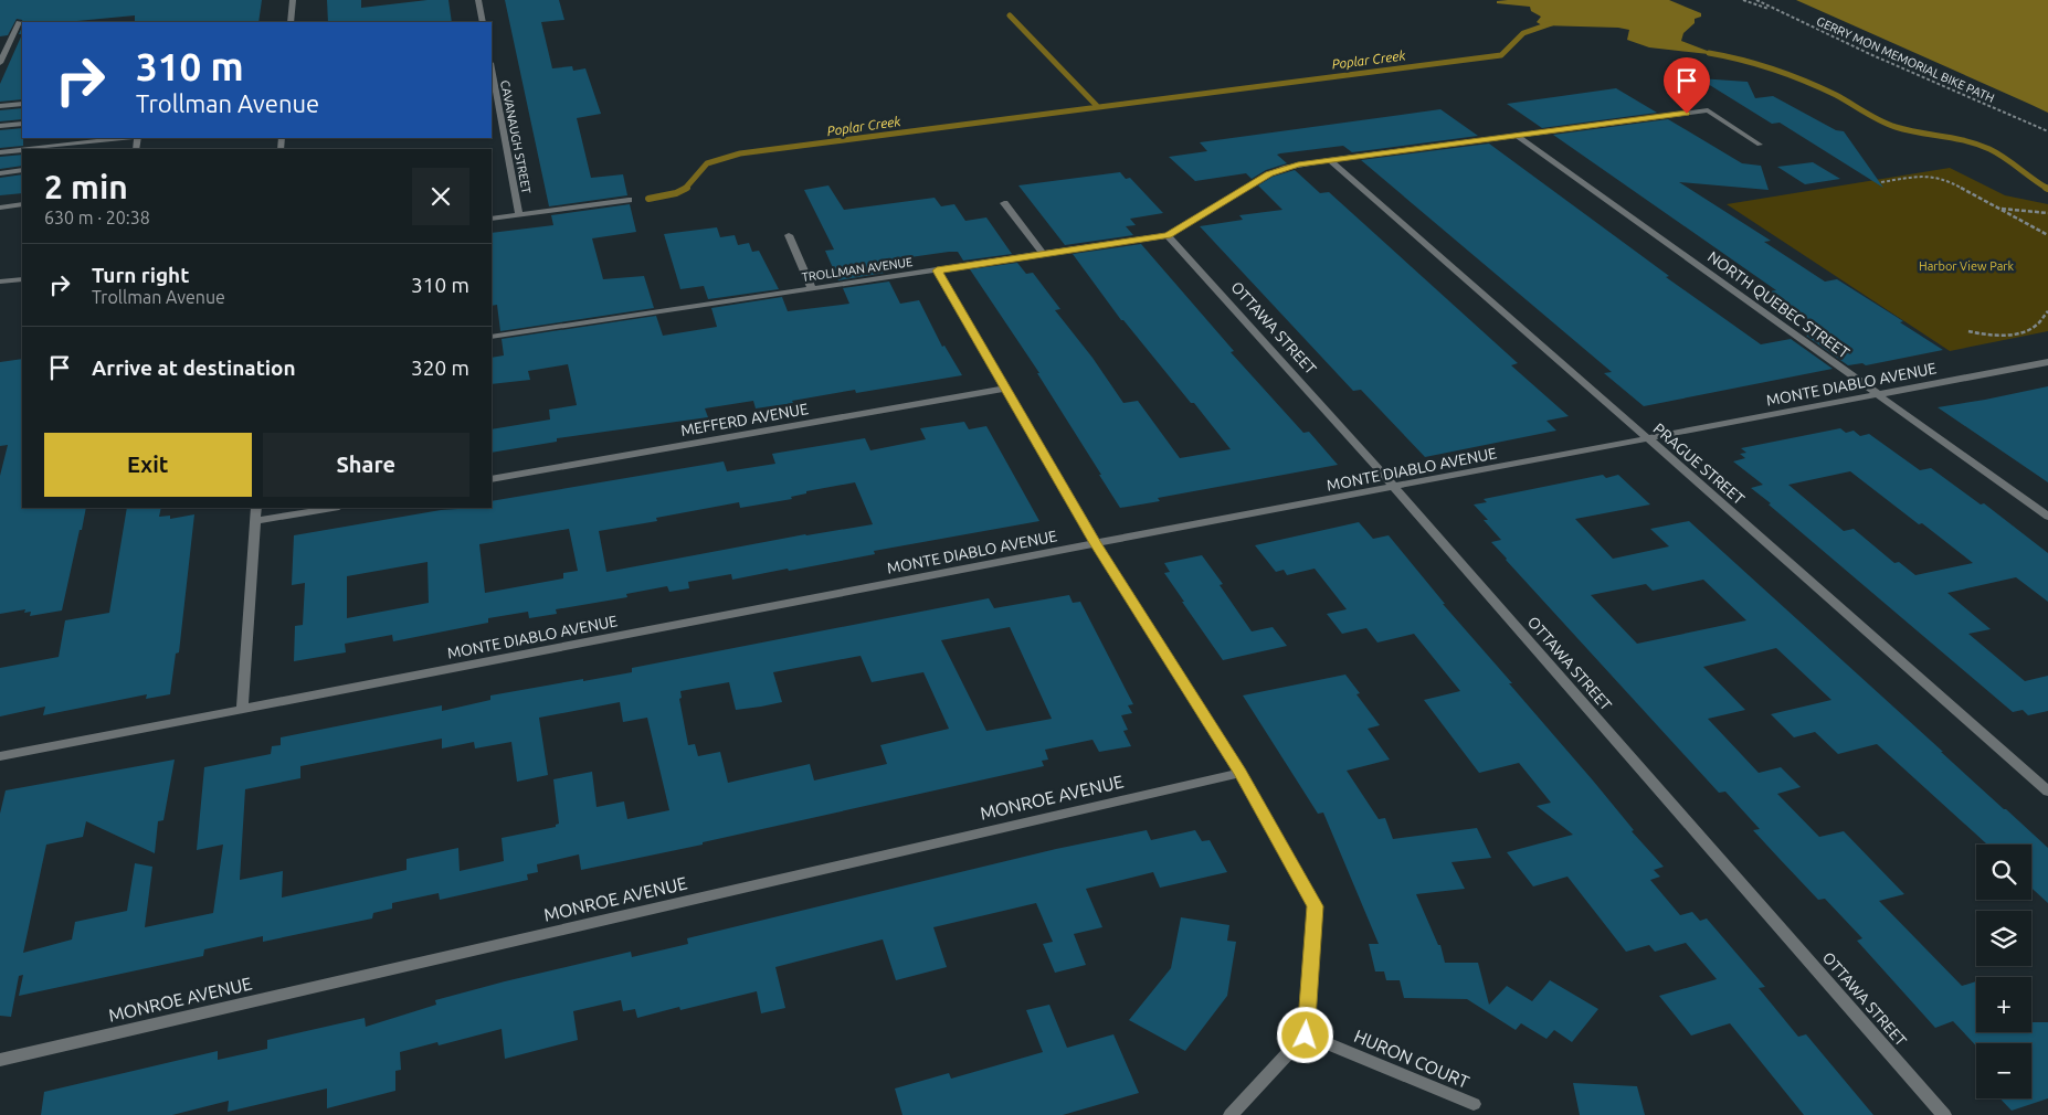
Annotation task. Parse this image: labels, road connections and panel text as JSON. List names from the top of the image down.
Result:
{
  "streets": {
    "street": [
      "CAVANAUGH STREET",
      "TROLLMAN AVENUE",
      "NORTH QUEBEC STREET",
      "OTTAWA STREET",
      "MONTE DIABLO AVENUE",
      "MEFFERD AVENUE",
      "PRAGUE STREET",
      "MONROE AVENUE",
      "HURON COURT"
    ],
    "path": ["GERRY MON MEMORIAL BIKE PATH"]
  },
  "crossings": [
    ["TROLLMAN AVENUE", "NORTH QUEBEC STREET"],
    ["TROLLMAN AVENUE", "OTTAWA STREET"],
    ["TROLLMAN AVENUE", "PRAGUE STREET"],
    ["NORTH QUEBEC STREET", "MONTE DIABLO AVENUE"],
    ["OTTAWA STREET", "MONTE DIABLO AVENUE"],
    ["MONTE DIABLO AVENUE", "PRAGUE STREET"]
  ],
  "water": ["Poplar Creek"],
  "parks": ["Harbor View Park"],
  "page": {
    "turn": ["310 m", "Trollman Avenue"],
    "heading": ["2 min", "630 m · 20:38"],
    "list": [
      {
        "name": "Turn right",
        "note": "Trollman Avenue",
        "value": "310 m"
      },
      {
        "name": "Arrive at destination",
        "value": "320 m"
      }
    ],
    "buttons": ["Exit", "Share"],
    "map_buttons": ["+", "−"]
  }
}
